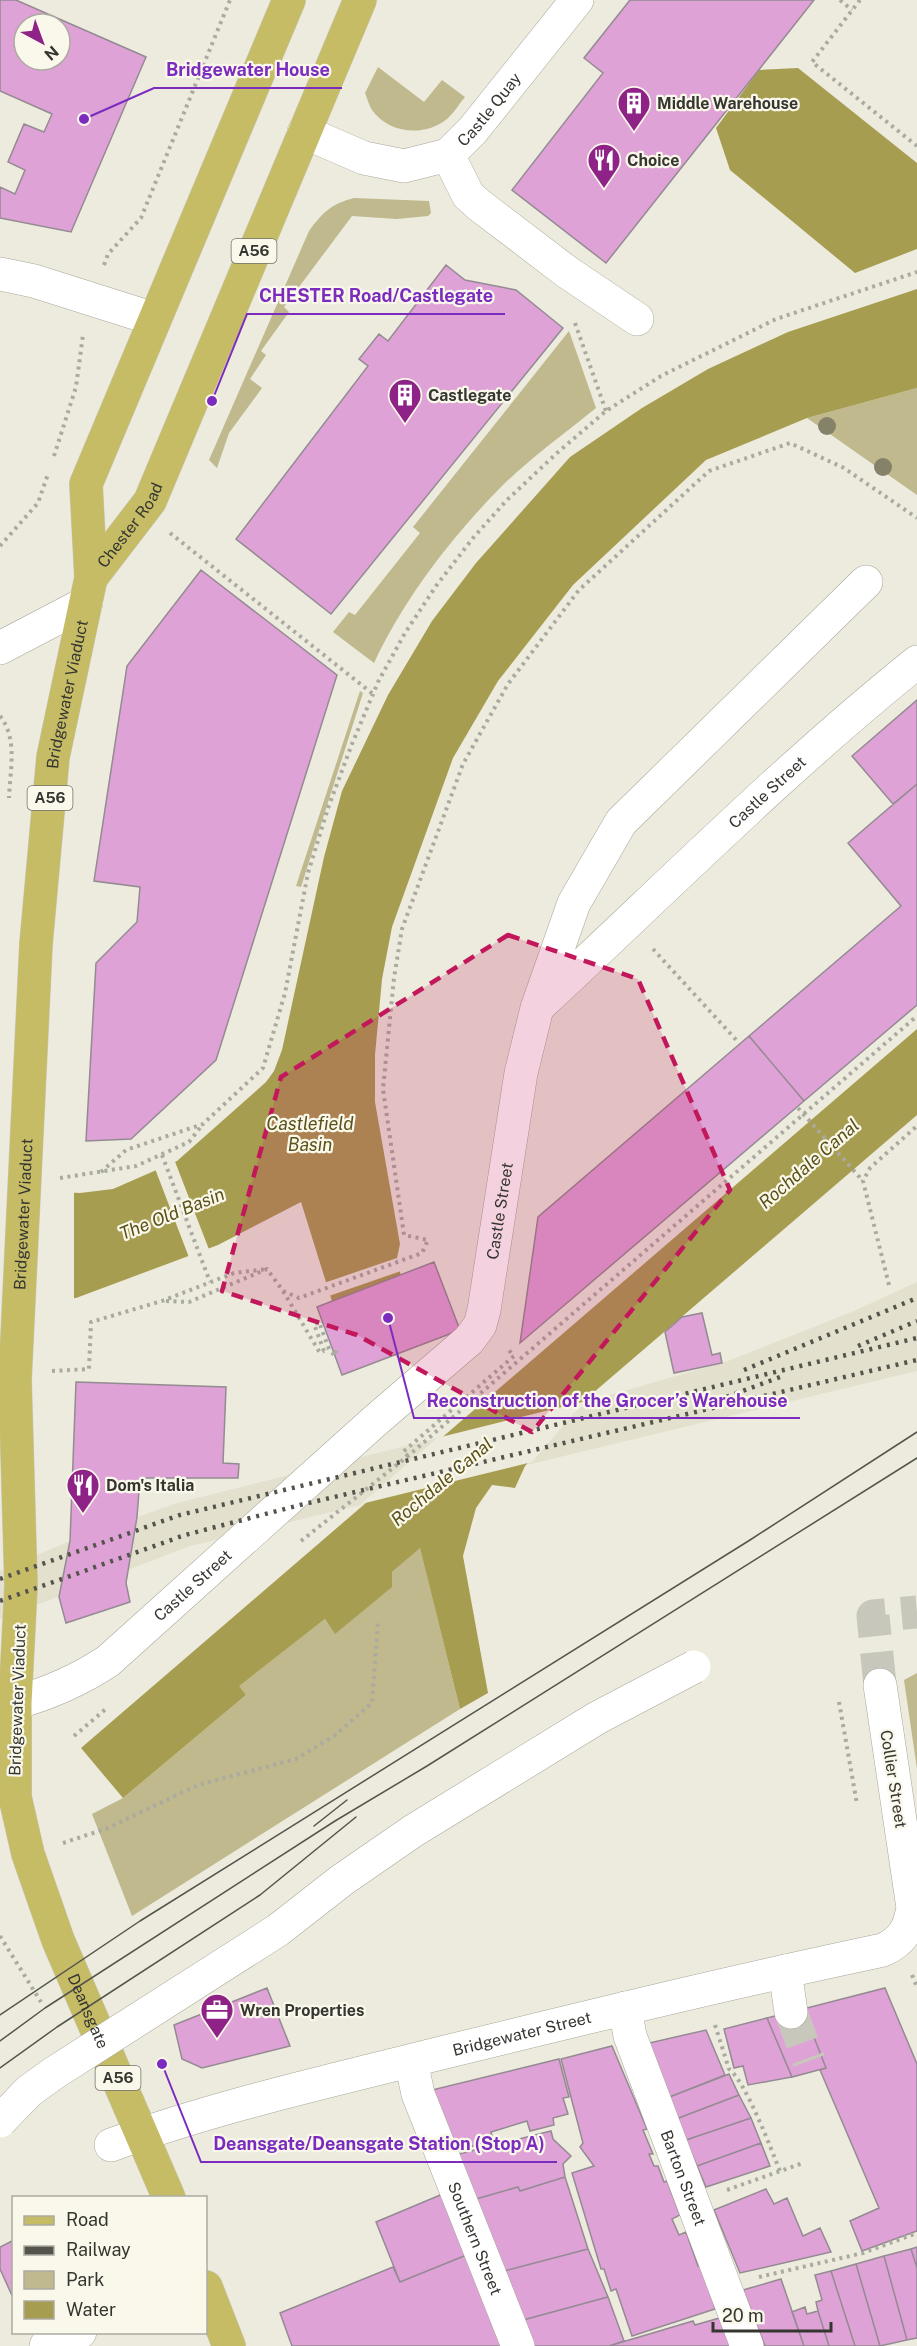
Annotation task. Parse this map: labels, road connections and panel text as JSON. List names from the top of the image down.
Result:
{
  "streets": {
    "main road": [
      "A56",
      "Chester Road",
      "Bridgewater Viaduct",
      "Deansgate"
    ],
    "street": [
      "Castle Quay",
      "Castle Street",
      "Collier Street",
      "Bridgewater Street",
      "Barton Street",
      "Southern Street"
    ]
  },
  "crossings": [
    ["Castle Quay", "Chester Road"],
    ["Chester Road", "Bridgewater Viaduct"],
    ["Bridgewater Viaduct", "Castle Street"],
    ["Bridgewater Viaduct", "Deansgate"],
    ["Collier Street", "Bridgewater Street"],
    ["Deansgate", "Bridgewater Street"],
    ["Bridgewater Street", "Barton Street"],
    ["Bridgewater Street", "Southern Street"]
  ],
  "water": ["Castlefield Basin", "Rochdale Canal", "The Old Basin"],
  "places": {
    "other": [
      "Bridgewater House",
      "CHESTER Road/Castlegate",
      "Reconstruction of the Grocer’s Warehouse",
      "Deansgate/Deansgate Station (Stop A)"
    ],
    "building": ["Middle Warehouse", "Castlegate"],
    "restaurant": ["Choice", "Dom's Italia"],
    "office": ["Wren Properties"]
  },
  "legend": [
    "Road",
    "Railway",
    "Park",
    "Water"
  ],
  "scale_bar": "20 m",
  "north": "bottom right"
}
